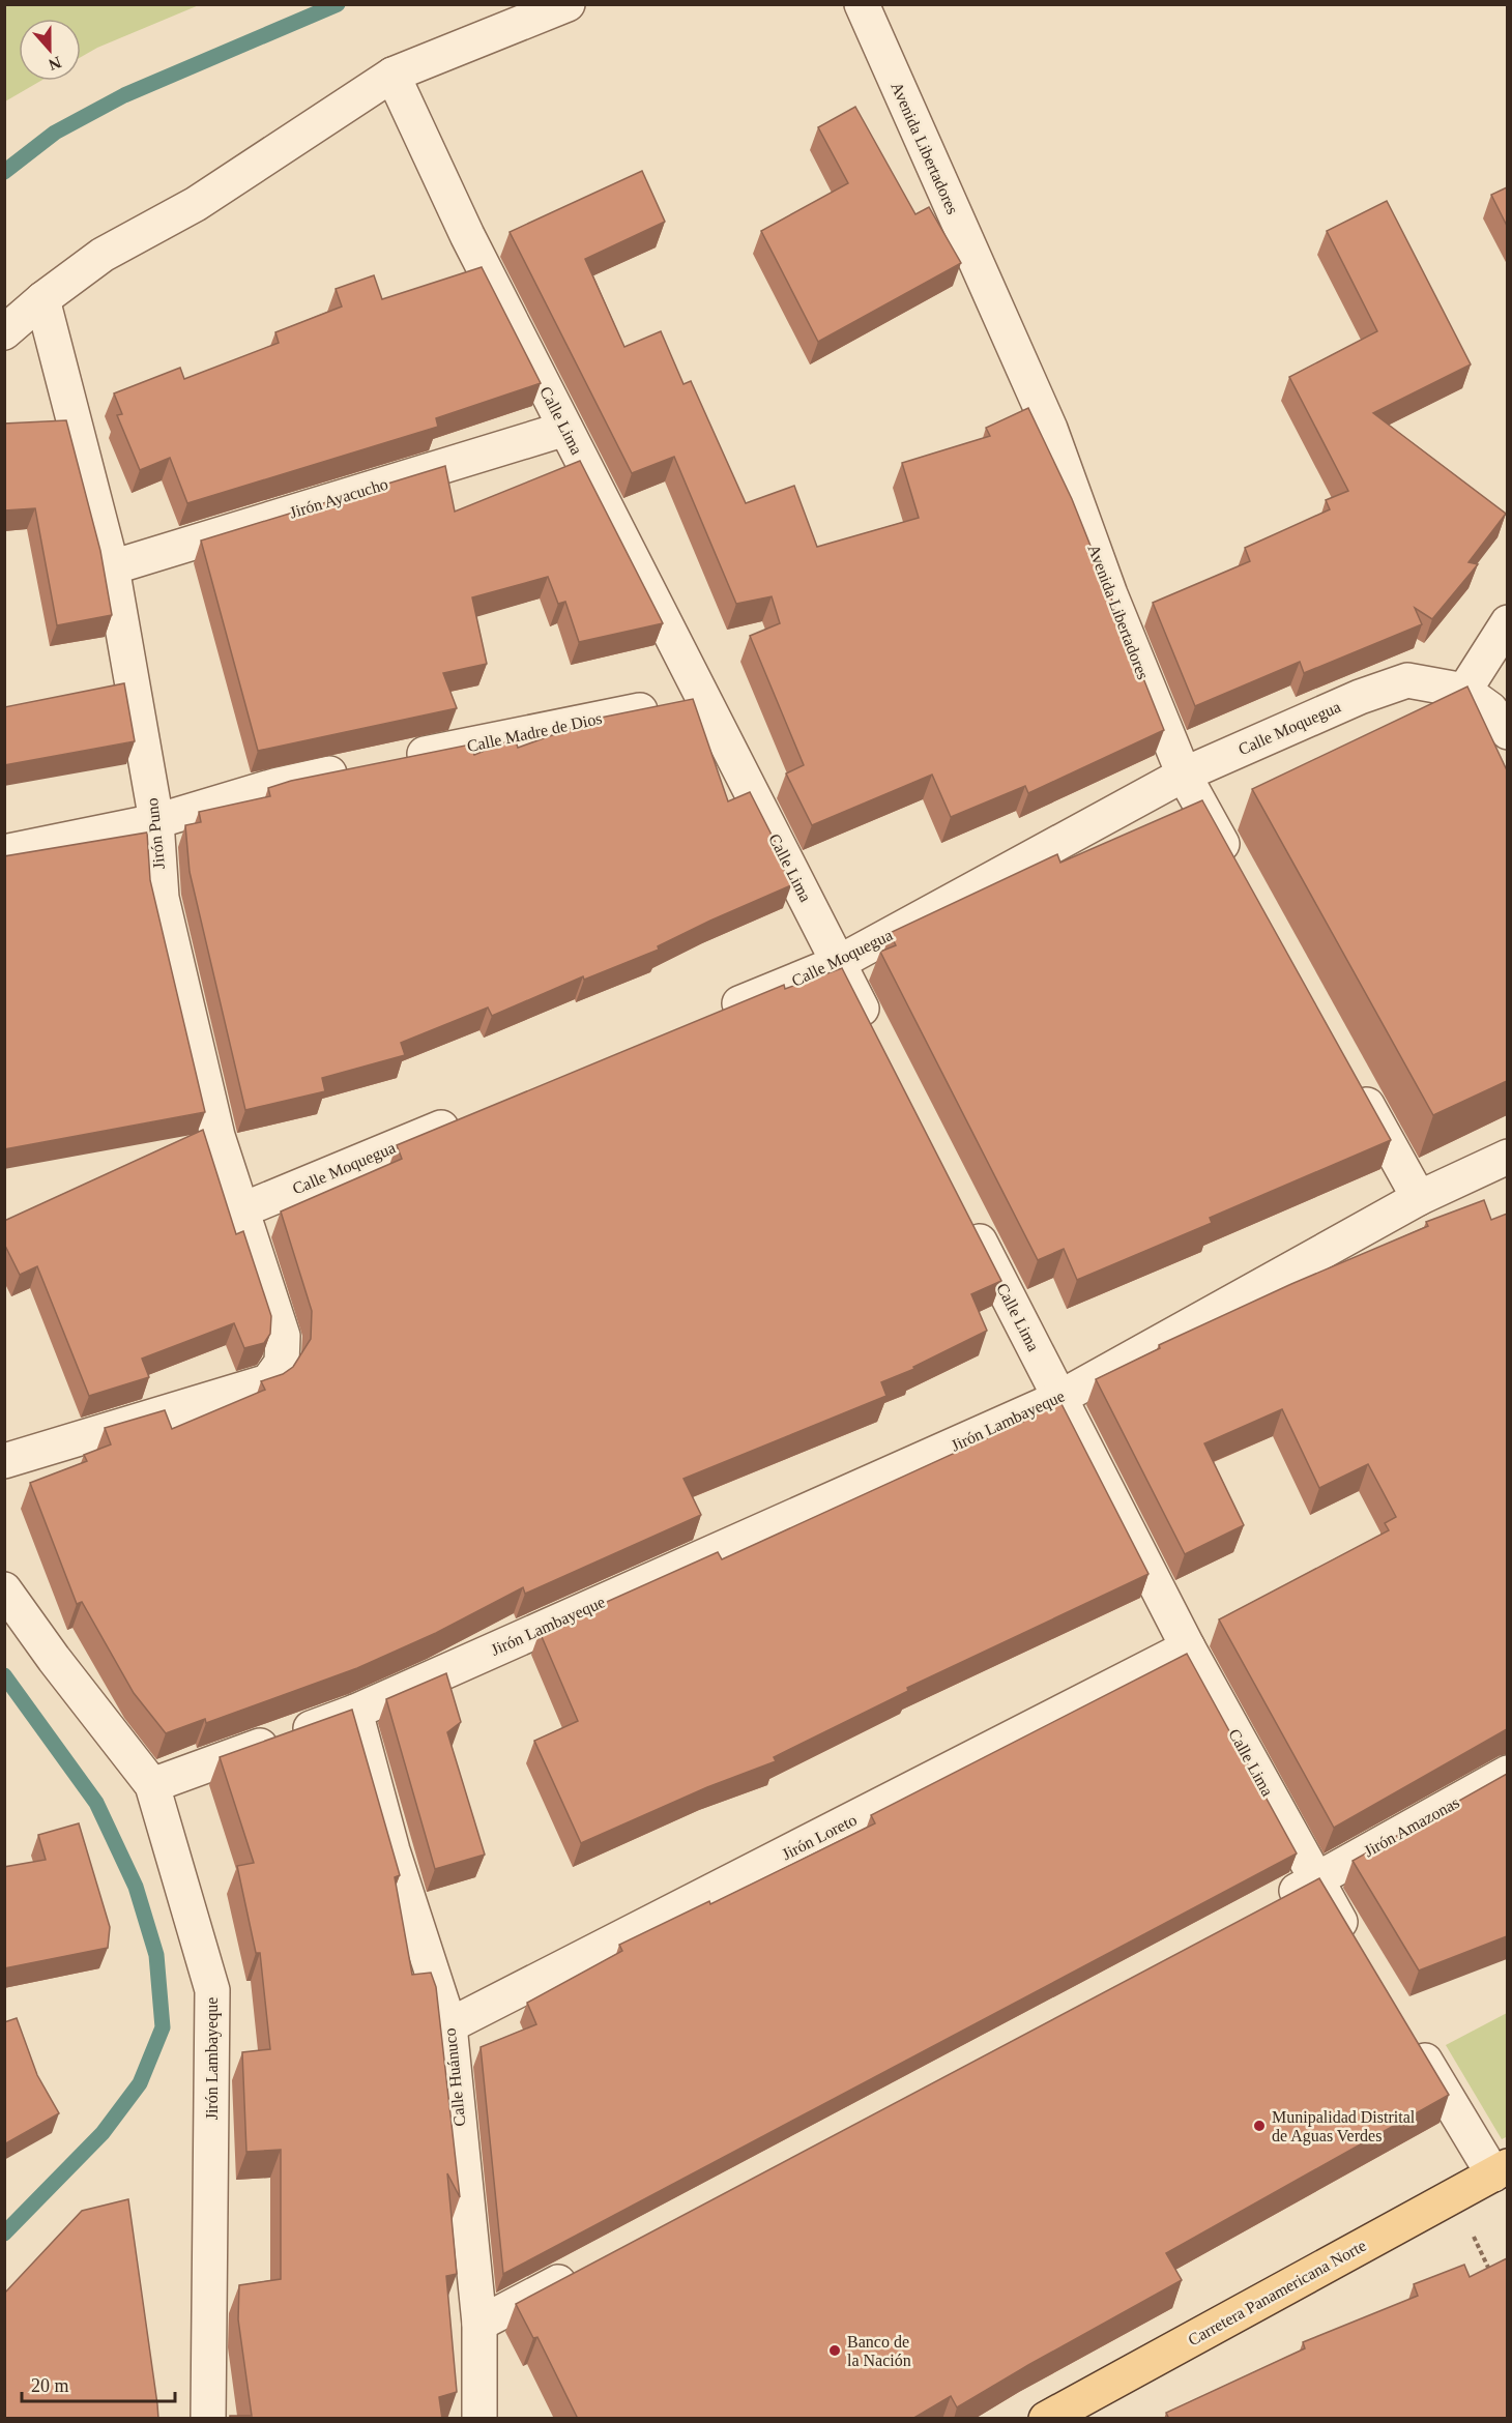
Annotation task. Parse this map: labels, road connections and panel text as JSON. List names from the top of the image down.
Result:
{
  "streets": {
    "main road": ["Carretera Panamericana Norte"],
    "street": [
      "Avenida Libertadores",
      "Calle Lima",
      "Jirón Ayacucho",
      "Calle Moquegua",
      "Calle Madre de Dios",
      "Jirón Puno",
      "Jirón Lambayeque",
      "Jirón Amazonas",
      "Jirón Loreto",
      "Calle Huánuco"
    ]
  },
  "crossings": [
    ["Avenida Libertadores", "Calle Moquegua"],
    ["Calle Lima", "Jirón Ayacucho"],
    ["Calle Lima", "Calle Moquegua"],
    ["Calle Lima", "Calle Madre de Dios"],
    ["Calle Lima", "Jirón Lambayeque"],
    ["Calle Lima", "Jirón Amazonas"],
    ["Calle Lima", "Jirón Loreto"],
    ["Jirón Ayacucho", "Jirón Puno"],
    ["Calle Moquegua", "Jirón Puno"],
    ["Jirón Lambayeque", "Calle Huánuco"],
    ["Jirón Loreto", "Calle Huánuco"]
  ],
  "places": ["Munipalidad Distrital de Aguas Verdes", "Banco de la Nación"],
  "scale_bar": "20 m",
  "north": "bottom"
}
